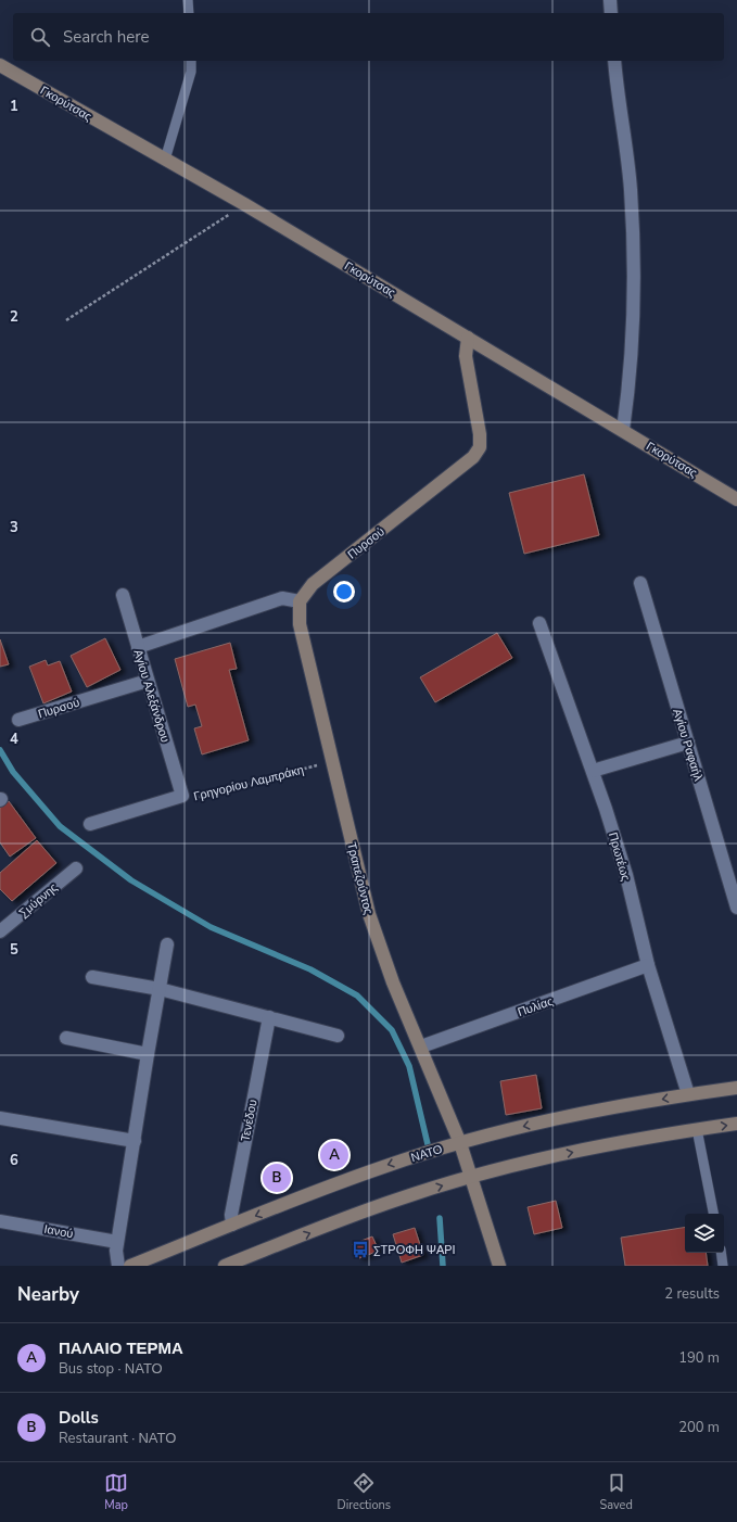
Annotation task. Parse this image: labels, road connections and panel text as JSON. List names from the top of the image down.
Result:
{
  "streets": {
    "main road": [
      "Γκορύτσας",
      "Πυρσού",
      "Τραπεζούντος",
      "ΝΑΤΟ"
    ],
    "street": [
      "Αγίου Αλεξάνδρου",
      "Αγίου Ραφαήλ",
      "Γρηγορίου Λαμπράκη",
      "Πρωτέως",
      "Σμύρνης",
      "Πυλίας",
      "Τενέδου",
      "Ιανού"
    ]
  },
  "crossings": [
    ["Γκορύτσας", "Πυρσού"],
    ["Πυρσού", "Αγίου Αλεξάνδρου"],
    ["Πυρσού", "Τραπεζούντος"],
    ["Αγίου Αλεξάνδρου", "Γρηγορίου Λαμπράκη"],
    ["Γρηγορίου Λαμπράκη", "Τραπεζούντος"],
    ["Πρωτέως", "Πυλίας"],
    ["Πρωτέως", "ΝΑΤΟ"],
    ["Τραπεζούντος", "Πυλίας"],
    ["Τραπεζούντος", "ΝΑΤΟ"],
    ["Τενέδου", "ΝΑΤΟ"]
  ],
  "places": {
    "bus stop": ["ΣΤΡΟΦΗ ΨΑΡΙ"]
  },
  "page": {
    "search": "Search here",
    "pins": ["A", "B"],
    "heading": ["Nearby", "2 results"],
    "list": [
      {
        "mark": "A",
        "name": "ΠΑΛΑΙΟ ΤΕΡΜΑ",
        "note": "Bus stop · ΝΑΤΟ",
        "value": "190 m"
      },
      {
        "mark": "B",
        "name": "Dolls",
        "note": "Restaurant · ΝΑΤΟ",
        "value": "200 m"
      }
    ],
    "nav": ["Map", "Directions", "Saved"]
  },
  "grid": {
    "rows": [
      "1",
      "2",
      "3",
      "4",
      "5",
      "6"
    ]
  }
}
